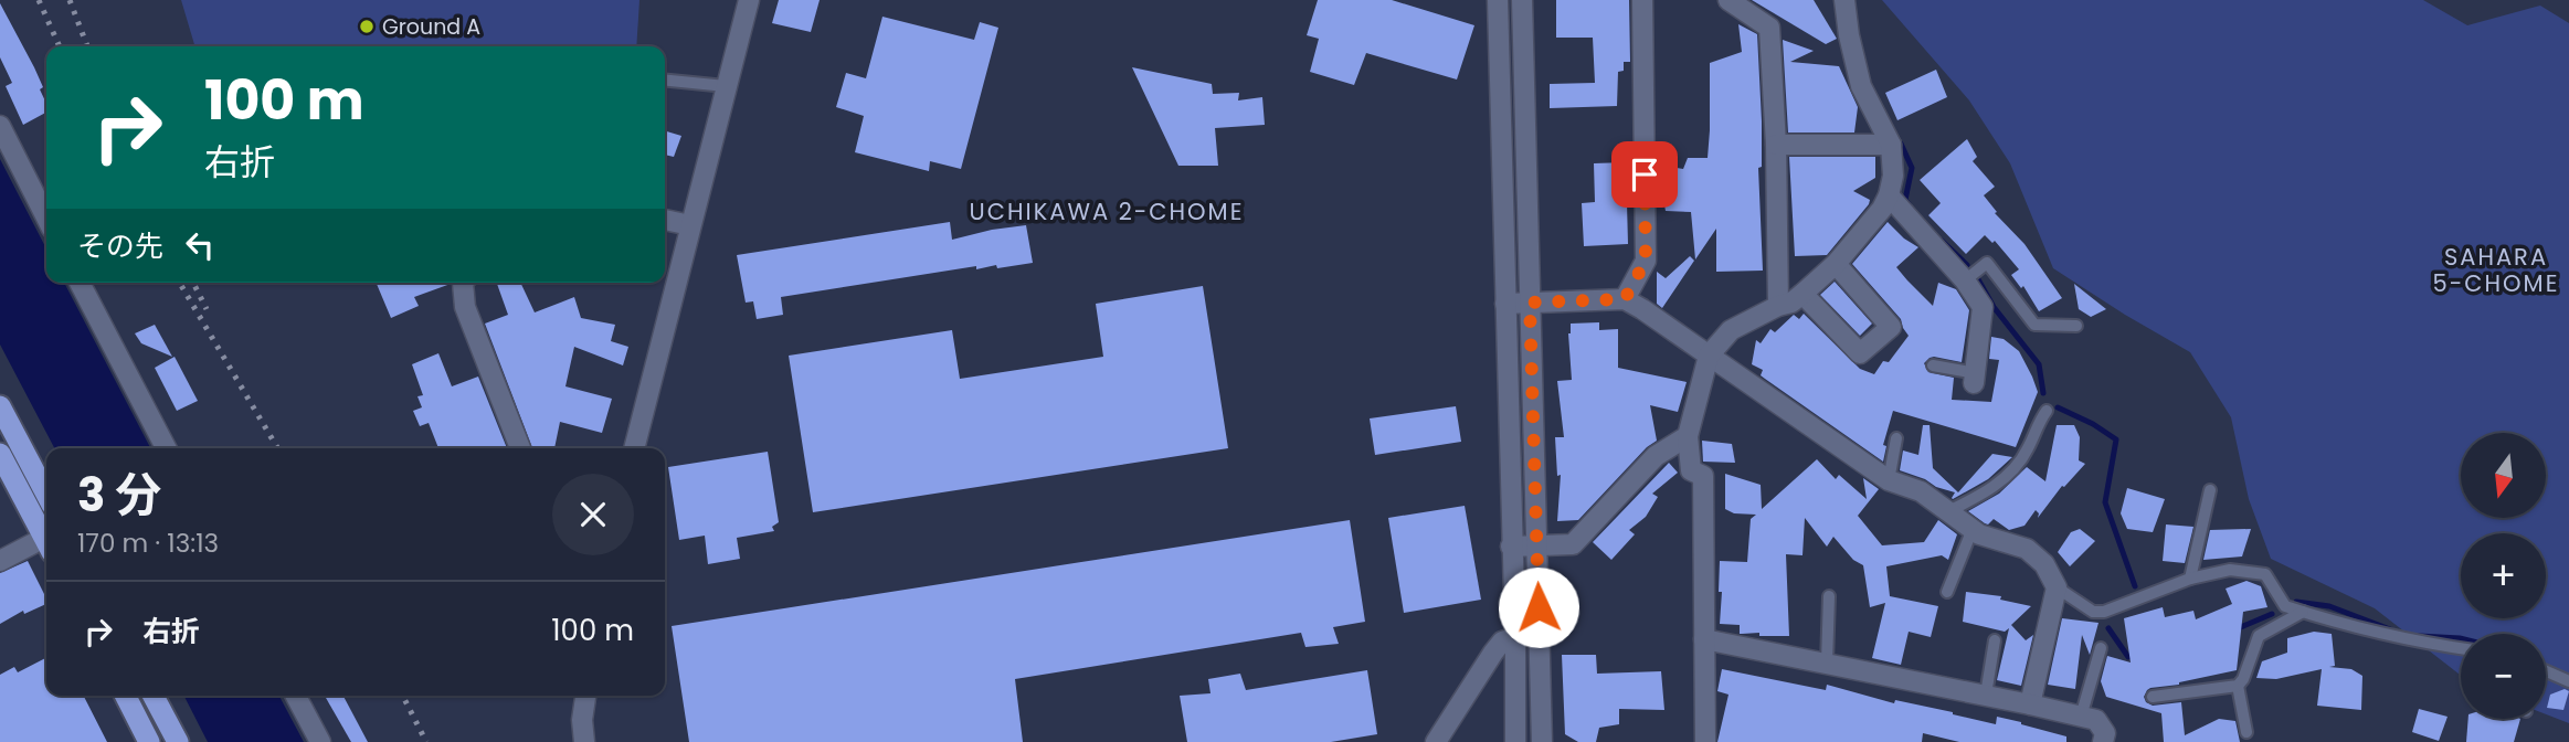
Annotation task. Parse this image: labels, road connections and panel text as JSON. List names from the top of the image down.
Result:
{
  "districts": ["UCHIKAWA 2-CHOME", "SAHARA 5-CHOME"],
  "places": ["Ground A"],
  "north": "bottom",
  "page": {
    "turn": ["100 m", "右折"],
    "then": "その先",
    "map_buttons": ["+", "−"],
    "heading": ["3 分", "170 m · 13:13"],
    "list": [
      {
        "name": "右折",
        "value": "100 m"
      }
    ]
  }
}
